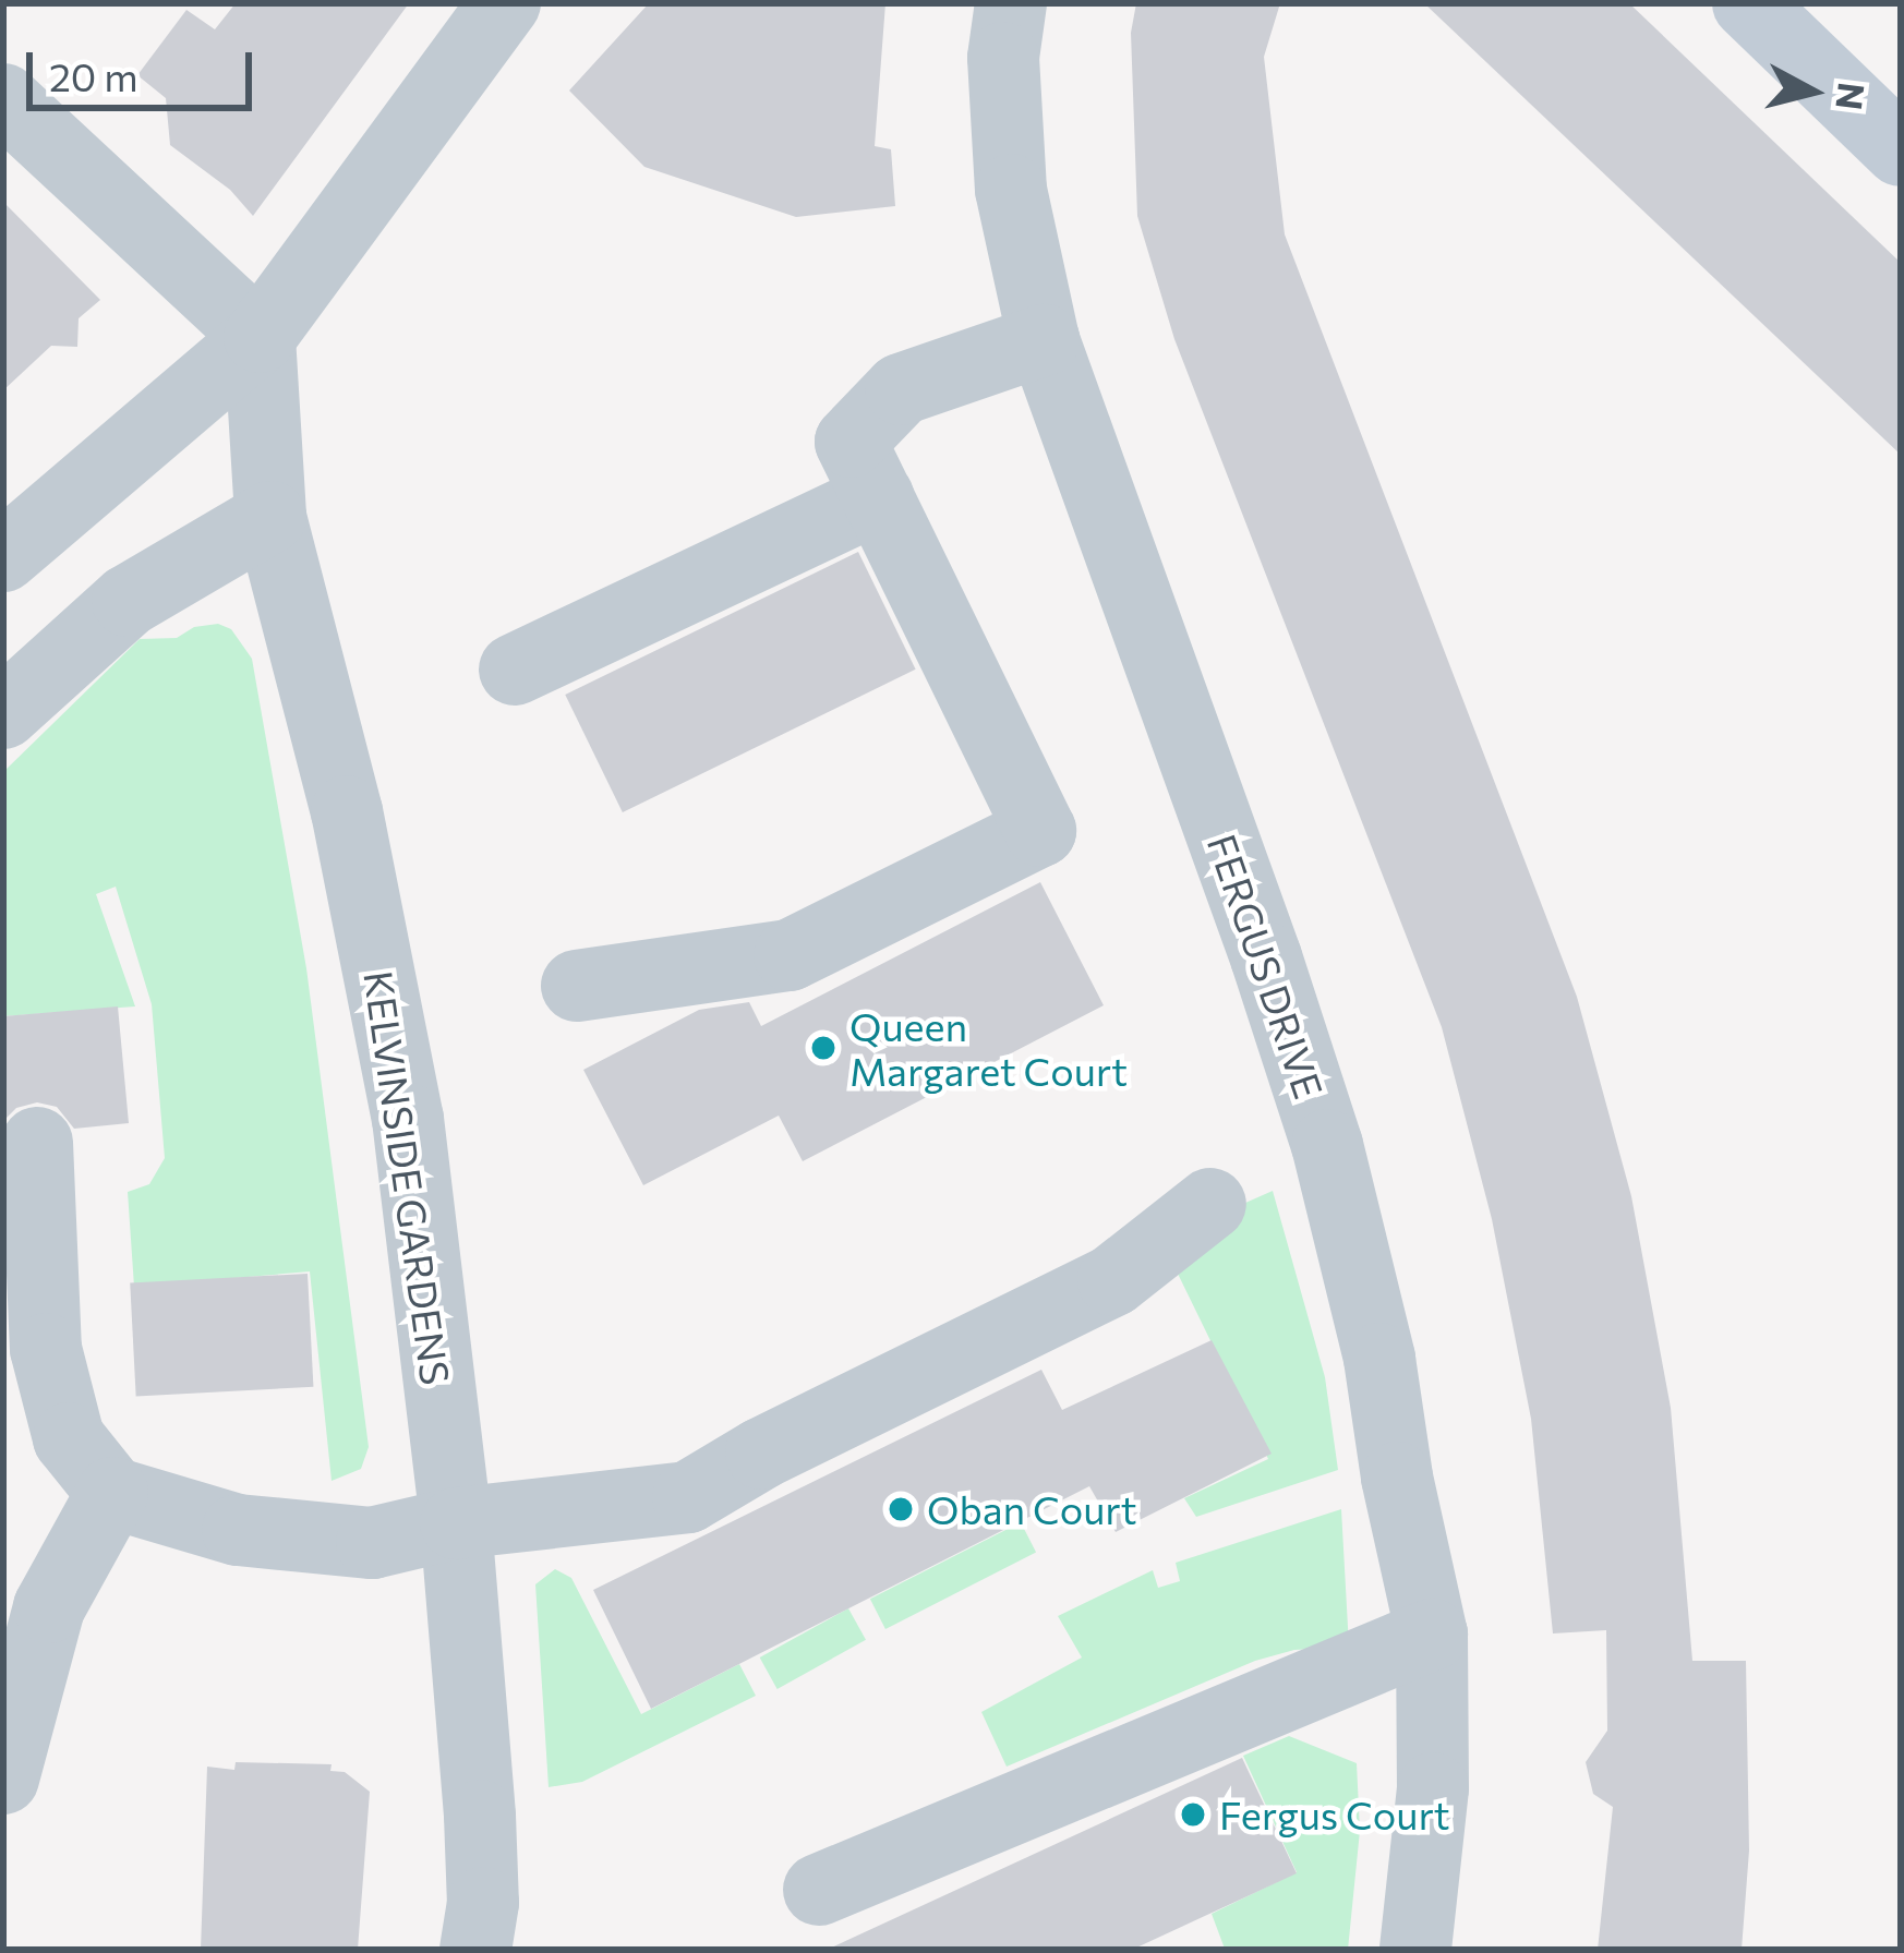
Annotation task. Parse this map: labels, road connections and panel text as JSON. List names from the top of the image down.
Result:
{
  "streets": {
    "street": ["FERGUS DRIVE", "KELVINSIDE GARDENS"]
  },
  "places": ["Queen Margaret Court", "Oban Court", "Fergus Court"],
  "scale_bar": "20 m",
  "north": "right"
}
